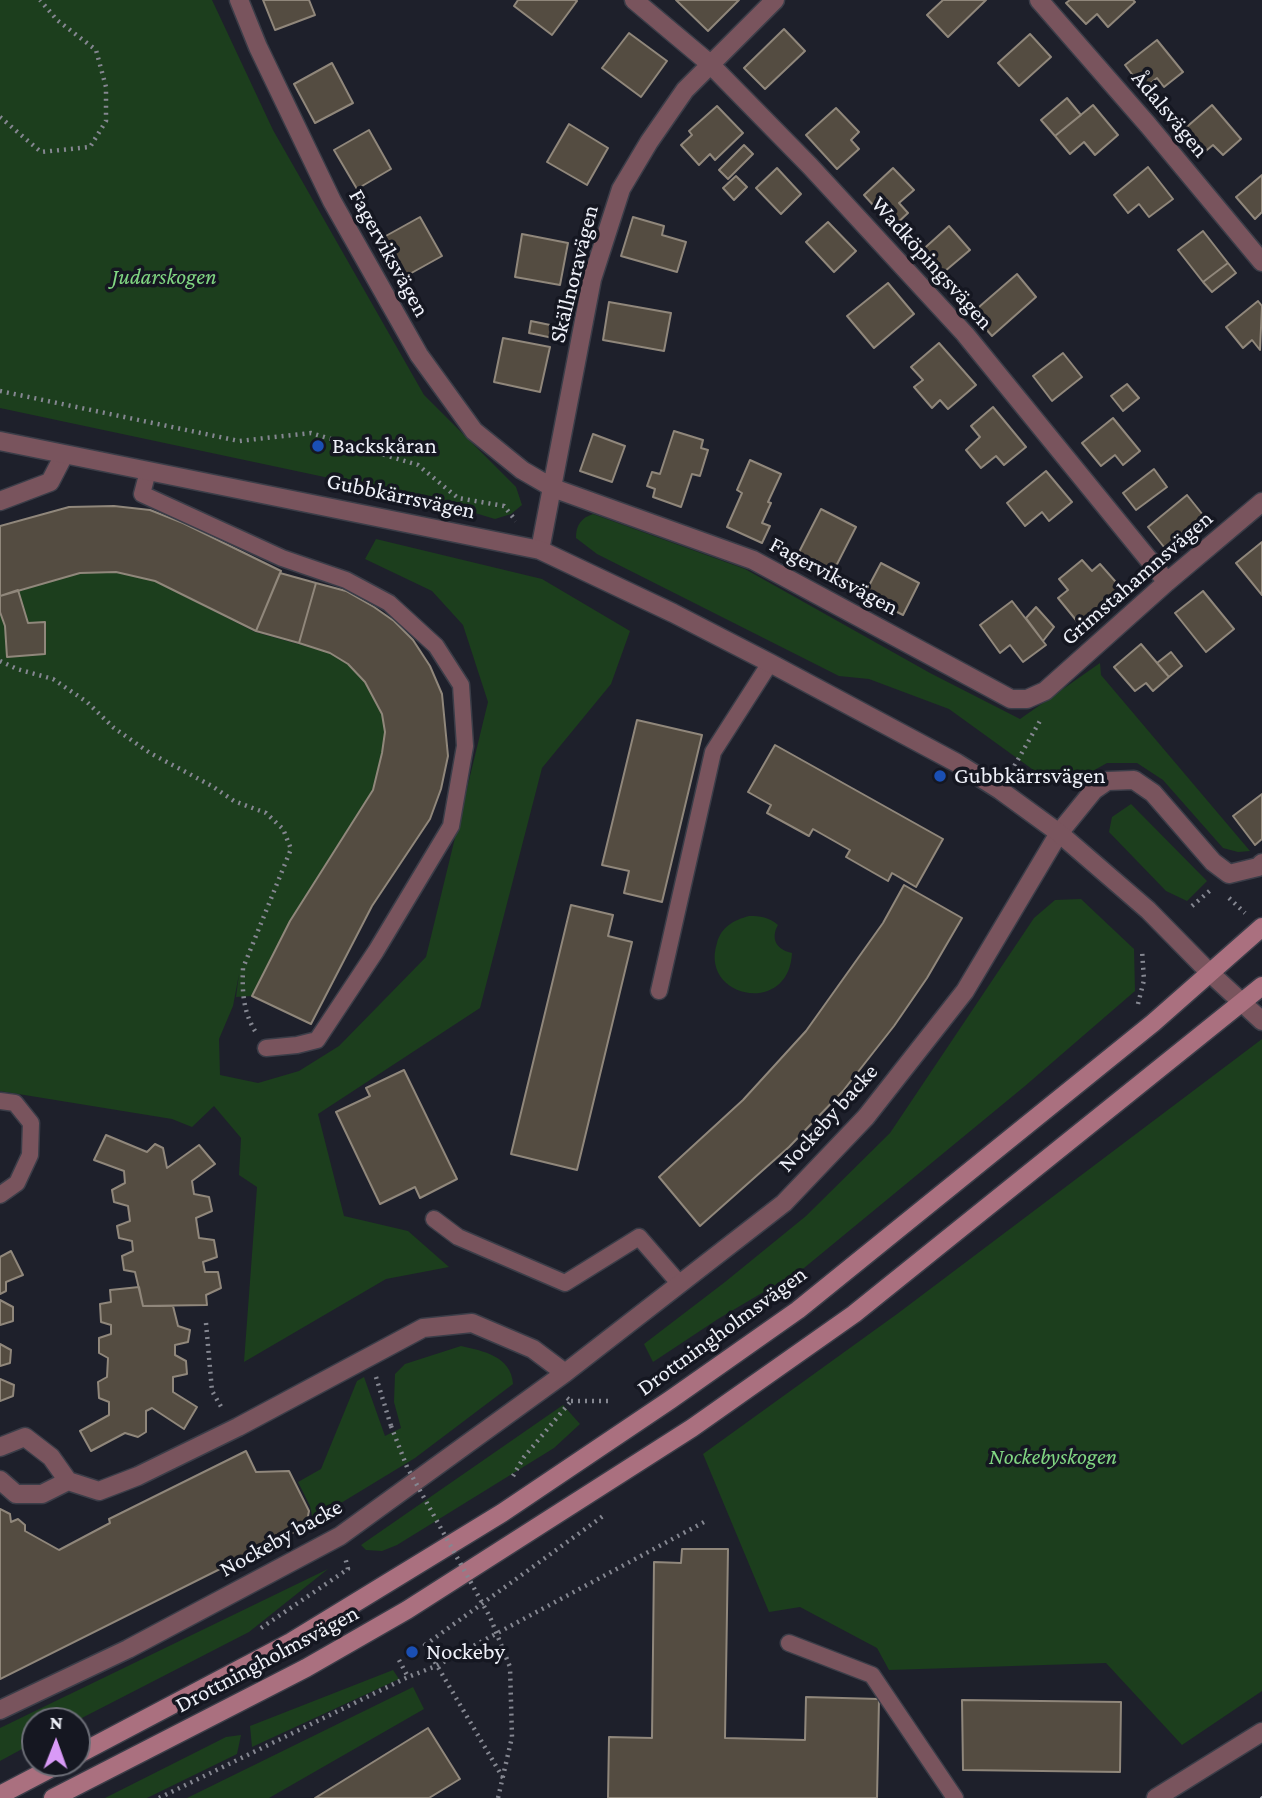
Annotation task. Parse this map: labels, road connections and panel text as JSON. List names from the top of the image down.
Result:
{
  "streets": {
    "main road": ["Drottningholmsvägen"],
    "street": [
      "Ådalsvägen",
      "Fagerviksvägen",
      "Wadköpingsvägen",
      "Skällnoravägen",
      "Gubbkärrsvägen",
      "Grimstahamnsvägen",
      "Nockeby backe"
    ]
  },
  "crossings": [
    ["Fagerviksvägen", "Skällnoravägen"],
    ["Fagerviksvägen", "Grimstahamnsvägen"],
    ["Wadköpingsvägen", "Skällnoravägen"],
    ["Wadköpingsvägen", "Grimstahamnsvägen"],
    ["Gubbkärrsvägen", "Nockeby backe"],
    ["Gubbkärrsvägen", "Drottningholmsvägen"]
  ],
  "parks": ["Judarskogen", "Nockebyskogen"],
  "places": ["Backskåran", "Gubbkärrsvägen", "Nockeby"],
  "north": "top"
}
